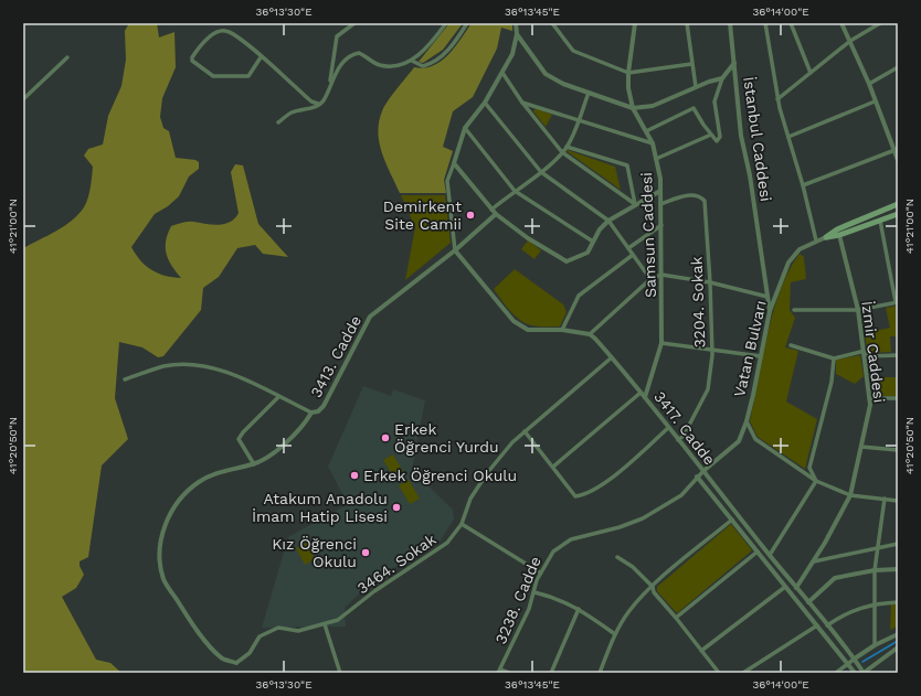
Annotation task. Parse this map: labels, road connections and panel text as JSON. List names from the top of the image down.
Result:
{
  "streets": {
    "main road": ["Vatan Bulvarı"],
    "street": [
      "İstanbul Caddesi",
      "Samsun Caddesi",
      "3204. Sokak",
      "İzmir Caddesi",
      "3413. Cadde",
      "3417. Cadde",
      "3464. Sokak",
      "3238. Cadde"
    ]
  },
  "crossings": [
    ["İstanbul Caddesi", "Vatan Bulvarı"],
    ["Samsun Caddesi", "3204. Sokak"],
    ["Samsun Caddesi", "3417. Cadde"],
    ["3204. Sokak", "3417. Cadde"],
    ["Vatan Bulvarı", "İzmir Caddesi"],
    ["Vatan Bulvarı", "3417. Cadde"],
    ["Vatan Bulvarı", "3238. Cadde"],
    ["İzmir Caddesi", "3417. Cadde"],
    ["3413. Cadde", "3464. Sokak"],
    ["3417. Cadde", "3464. Sokak"],
    ["3417. Cadde", "3238. Cadde"]
  ],
  "places": [
    "Demirkent Site Camii",
    "Erkek Öğrenci Yurdu",
    "Erkek Öğrenci Okulu",
    "Atakum Anadolu İmam Hatip Lisesi",
    "Kız Öğrenci Okulu"
  ],
  "coordinates": [
    "36°13'30\"E",
    "36°13'45\"E",
    "36°14'00\"E",
    "41°21'00\"N",
    "41°20'50\"N"
  ]
}
